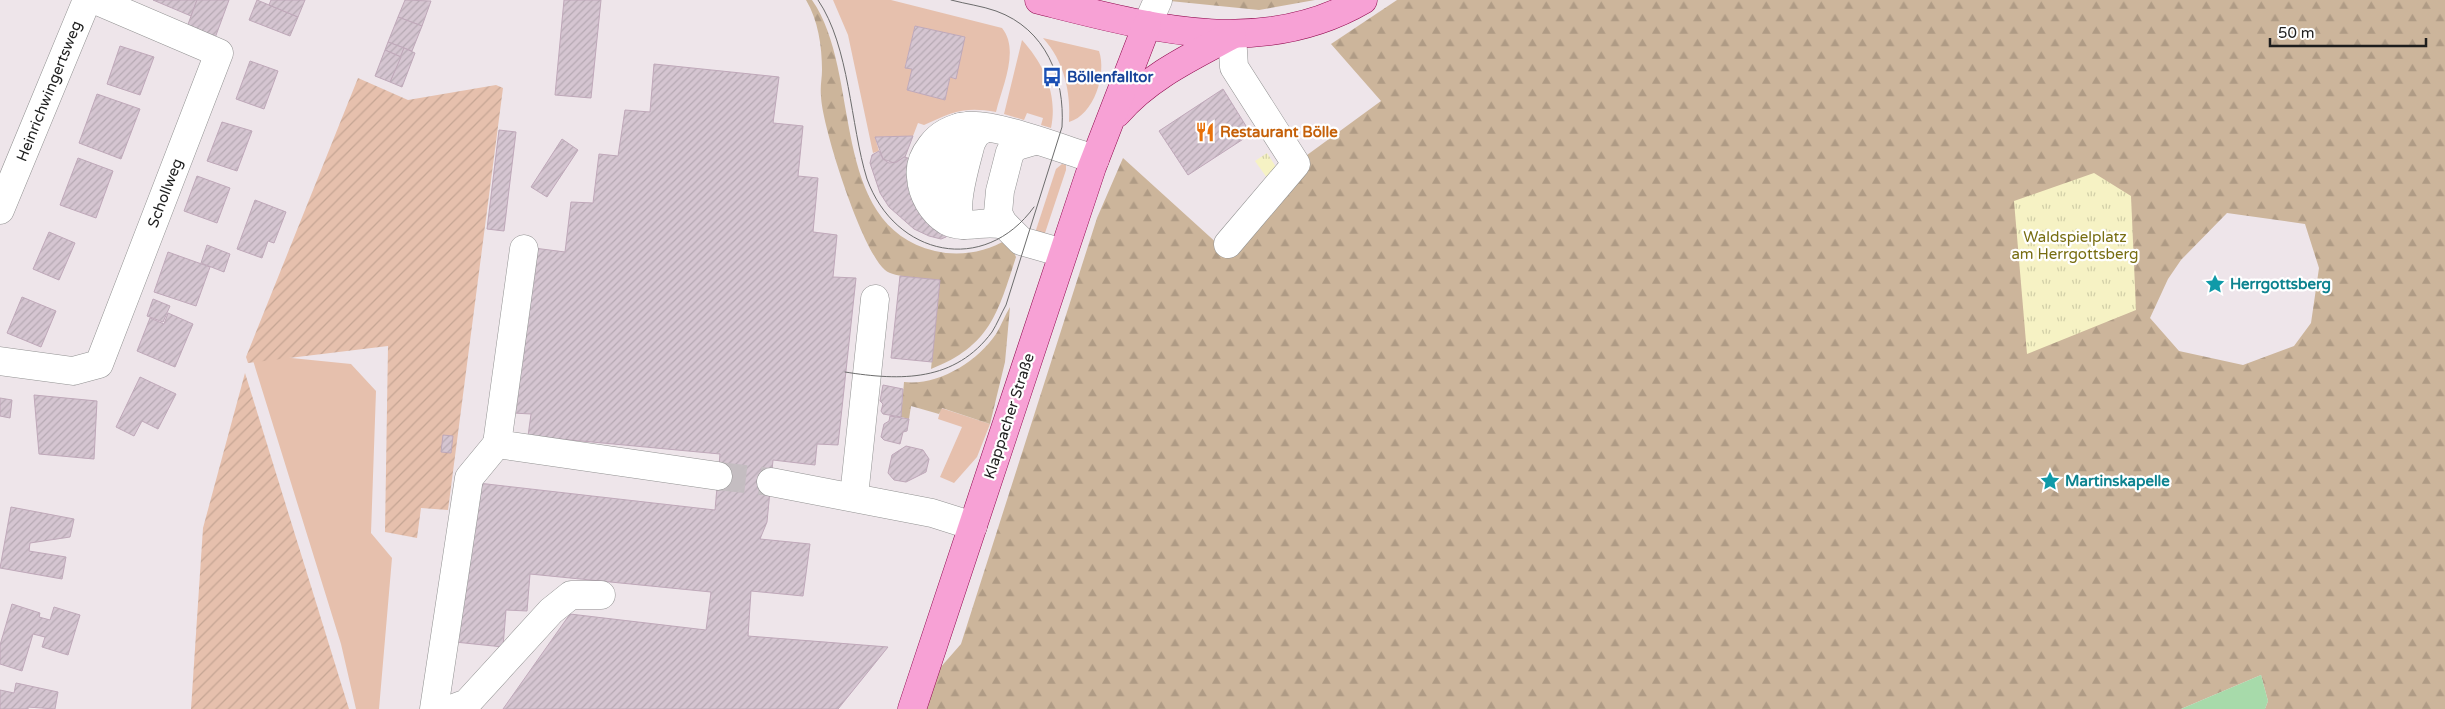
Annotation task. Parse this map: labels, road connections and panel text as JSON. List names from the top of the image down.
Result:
{
  "streets": {
    "main road": ["Klappacher Straße"],
    "street": ["Heinrichwingertsweg", "Schollweg"]
  },
  "parks": ["Waldspielplatz am Herrgottsberg"],
  "places": {
    "bus stop": ["Böllenfalltor"],
    "restaurant": ["Restaurant Bölle"],
    "place": ["Herrgottsberg", "Martinskapelle"]
  },
  "scale_bar": "50 m"
}
